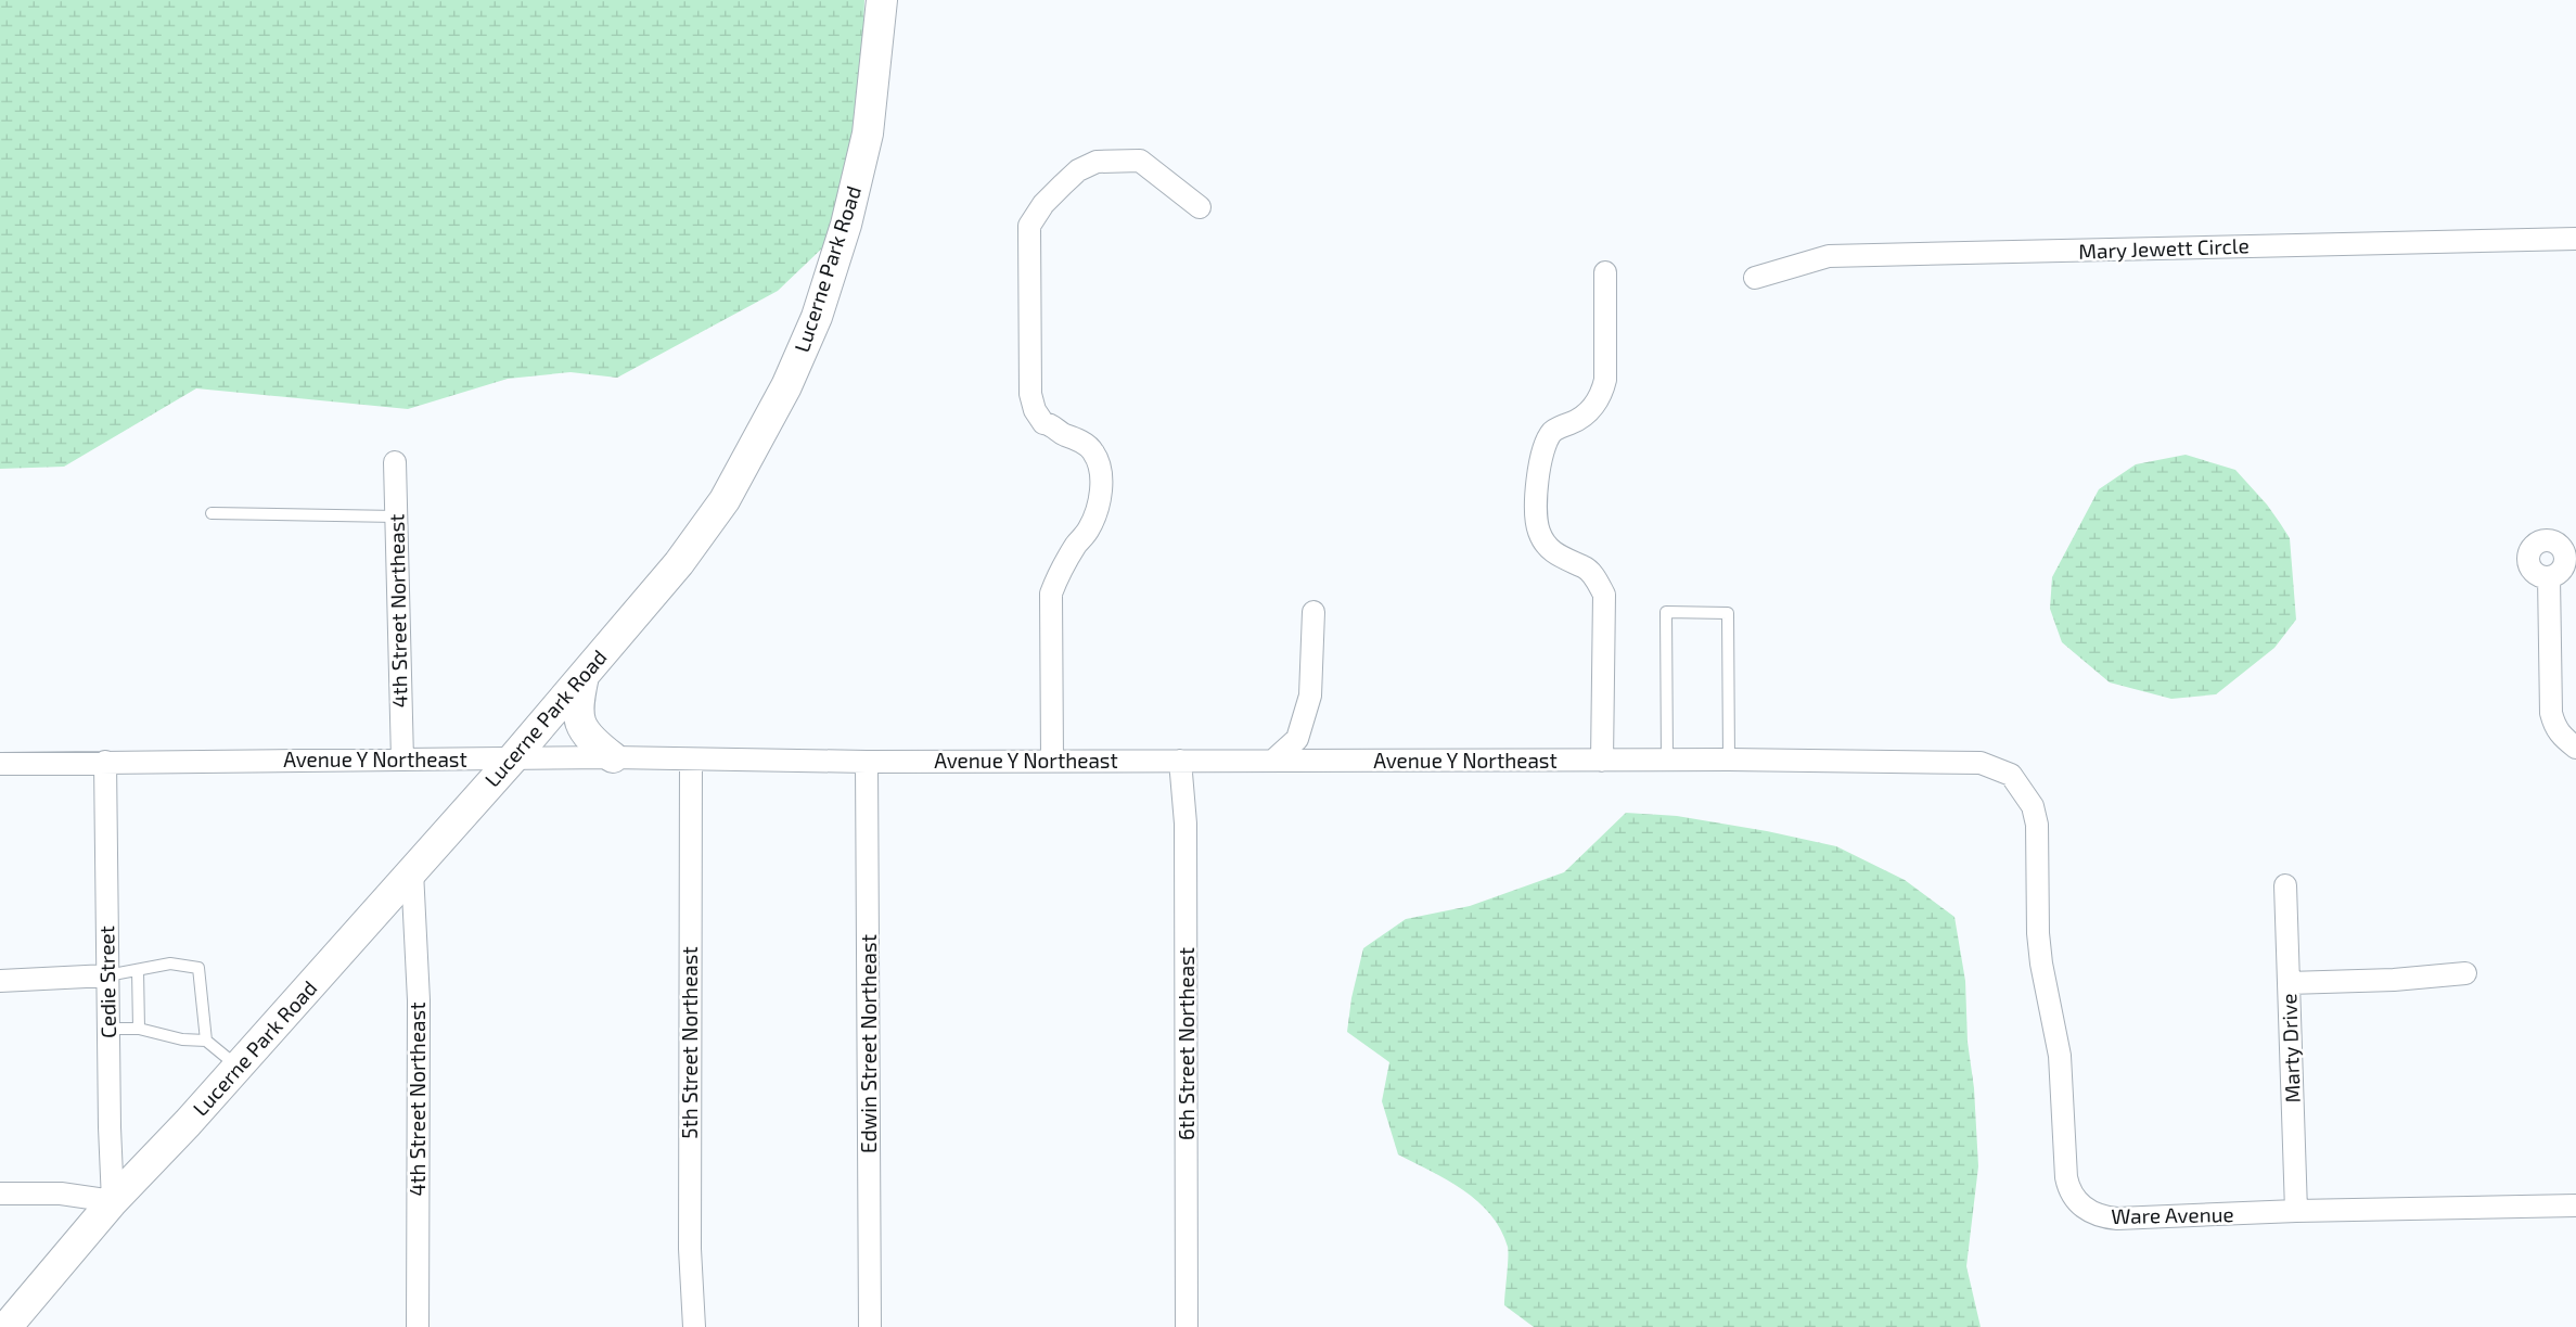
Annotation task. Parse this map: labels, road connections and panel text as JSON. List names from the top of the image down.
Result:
{
  "streets": {
    "main road": ["Lucerne Park Road"],
    "street": [
      "Mary Jewett Circle",
      "4th Street Northeast",
      "Avenue Y Northeast",
      "Cedie Street",
      "5th Street Northeast",
      "Edwin Street Northeast",
      "6th Street Northeast",
      "Marty Drive",
      "Ware Avenue"
    ]
  },
  "crossings": [
    ["Lucerne Park Road", "4th Street Northeast"],
    ["Lucerne Park Road", "Avenue Y Northeast"],
    ["Lucerne Park Road", "Cedie Street"],
    ["4th Street Northeast", "Avenue Y Northeast"],
    ["Avenue Y Northeast", "Cedie Street"],
    ["Avenue Y Northeast", "5th Street Northeast"],
    ["Avenue Y Northeast", "Edwin Street Northeast"],
    ["Avenue Y Northeast", "6th Street Northeast"],
    ["Avenue Y Northeast", "Ware Avenue"],
    ["Marty Drive", "Ware Avenue"]
  ]
}
